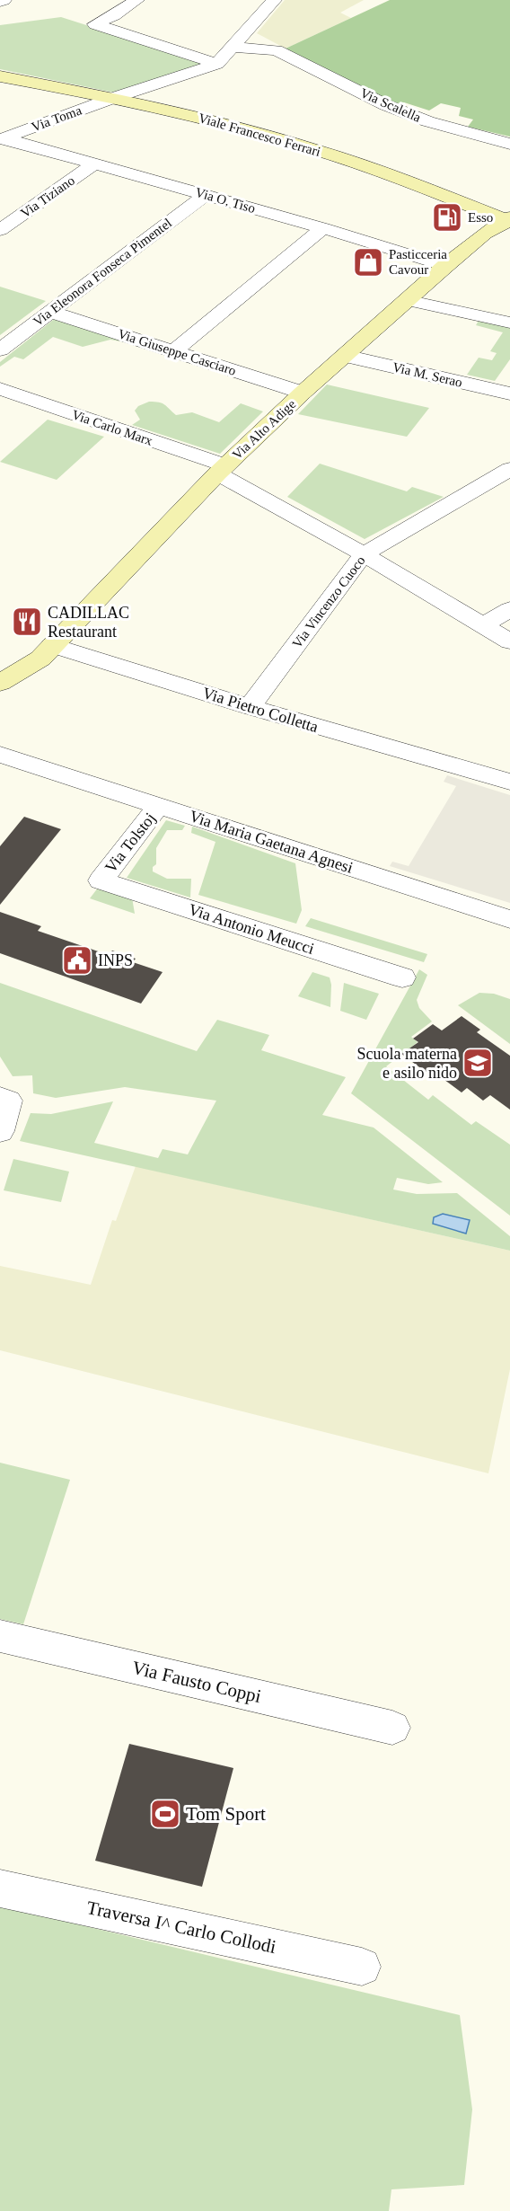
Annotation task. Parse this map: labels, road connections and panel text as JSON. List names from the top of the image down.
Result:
{
  "streets": {
    "street": [
      "Via Scalella",
      "Via Toma",
      "Viale Francesco Ferrari",
      "Via Tiziano",
      "Via O. Tiso",
      "Via Eleonora Fonseca Pimentel",
      "Via Giuseppe Casciaro",
      "Via M. Serao",
      "Via Carlo Marx",
      "Via Alto Adige",
      "Via Vincenzo Cuoco",
      "Via Pietro Colletta",
      "Via Maria Gaetana Agnesi",
      "Via Tolstoj",
      "Via Antonio Meucci",
      "Via Fausto Coppi",
      "Traversa I^ Carlo Collodi"
    ]
  },
  "crossings": [
    ["Via Toma", "Viale Francesco Ferrari"],
    ["Via Toma", "Via O. Tiso"],
    ["Viale Francesco Ferrari", "Via Alto Adige"],
    ["Via Tiziano", "Via O. Tiso"],
    ["Via O. Tiso", "Via Eleonora Fonseca Pimentel"],
    ["Via O. Tiso", "Via Alto Adige"],
    ["Via Eleonora Fonseca Pimentel", "Via Giuseppe Casciaro"],
    ["Via Giuseppe Casciaro", "Via Alto Adige"],
    ["Via M. Serao", "Via Alto Adige"],
    ["Via Carlo Marx", "Via Alto Adige"],
    ["Via Carlo Marx", "Via Vincenzo Cuoco"],
    ["Via Alto Adige", "Via Pietro Colletta"],
    ["Via Vincenzo Cuoco", "Via Pietro Colletta"],
    ["Via Maria Gaetana Agnesi", "Via Tolstoj"],
    ["Via Tolstoj", "Via Antonio Meucci"]
  ],
  "places": {
    "fuel station": ["Esso"],
    "shop": ["Pasticceria Cavour"],
    "restaurant": ["CADILLAC Restaurant"],
    "public building": ["INPS"],
    "school or university": ["Scuola materna e asilo nido"],
    "sports": ["Tom Sport"]
  }
}
